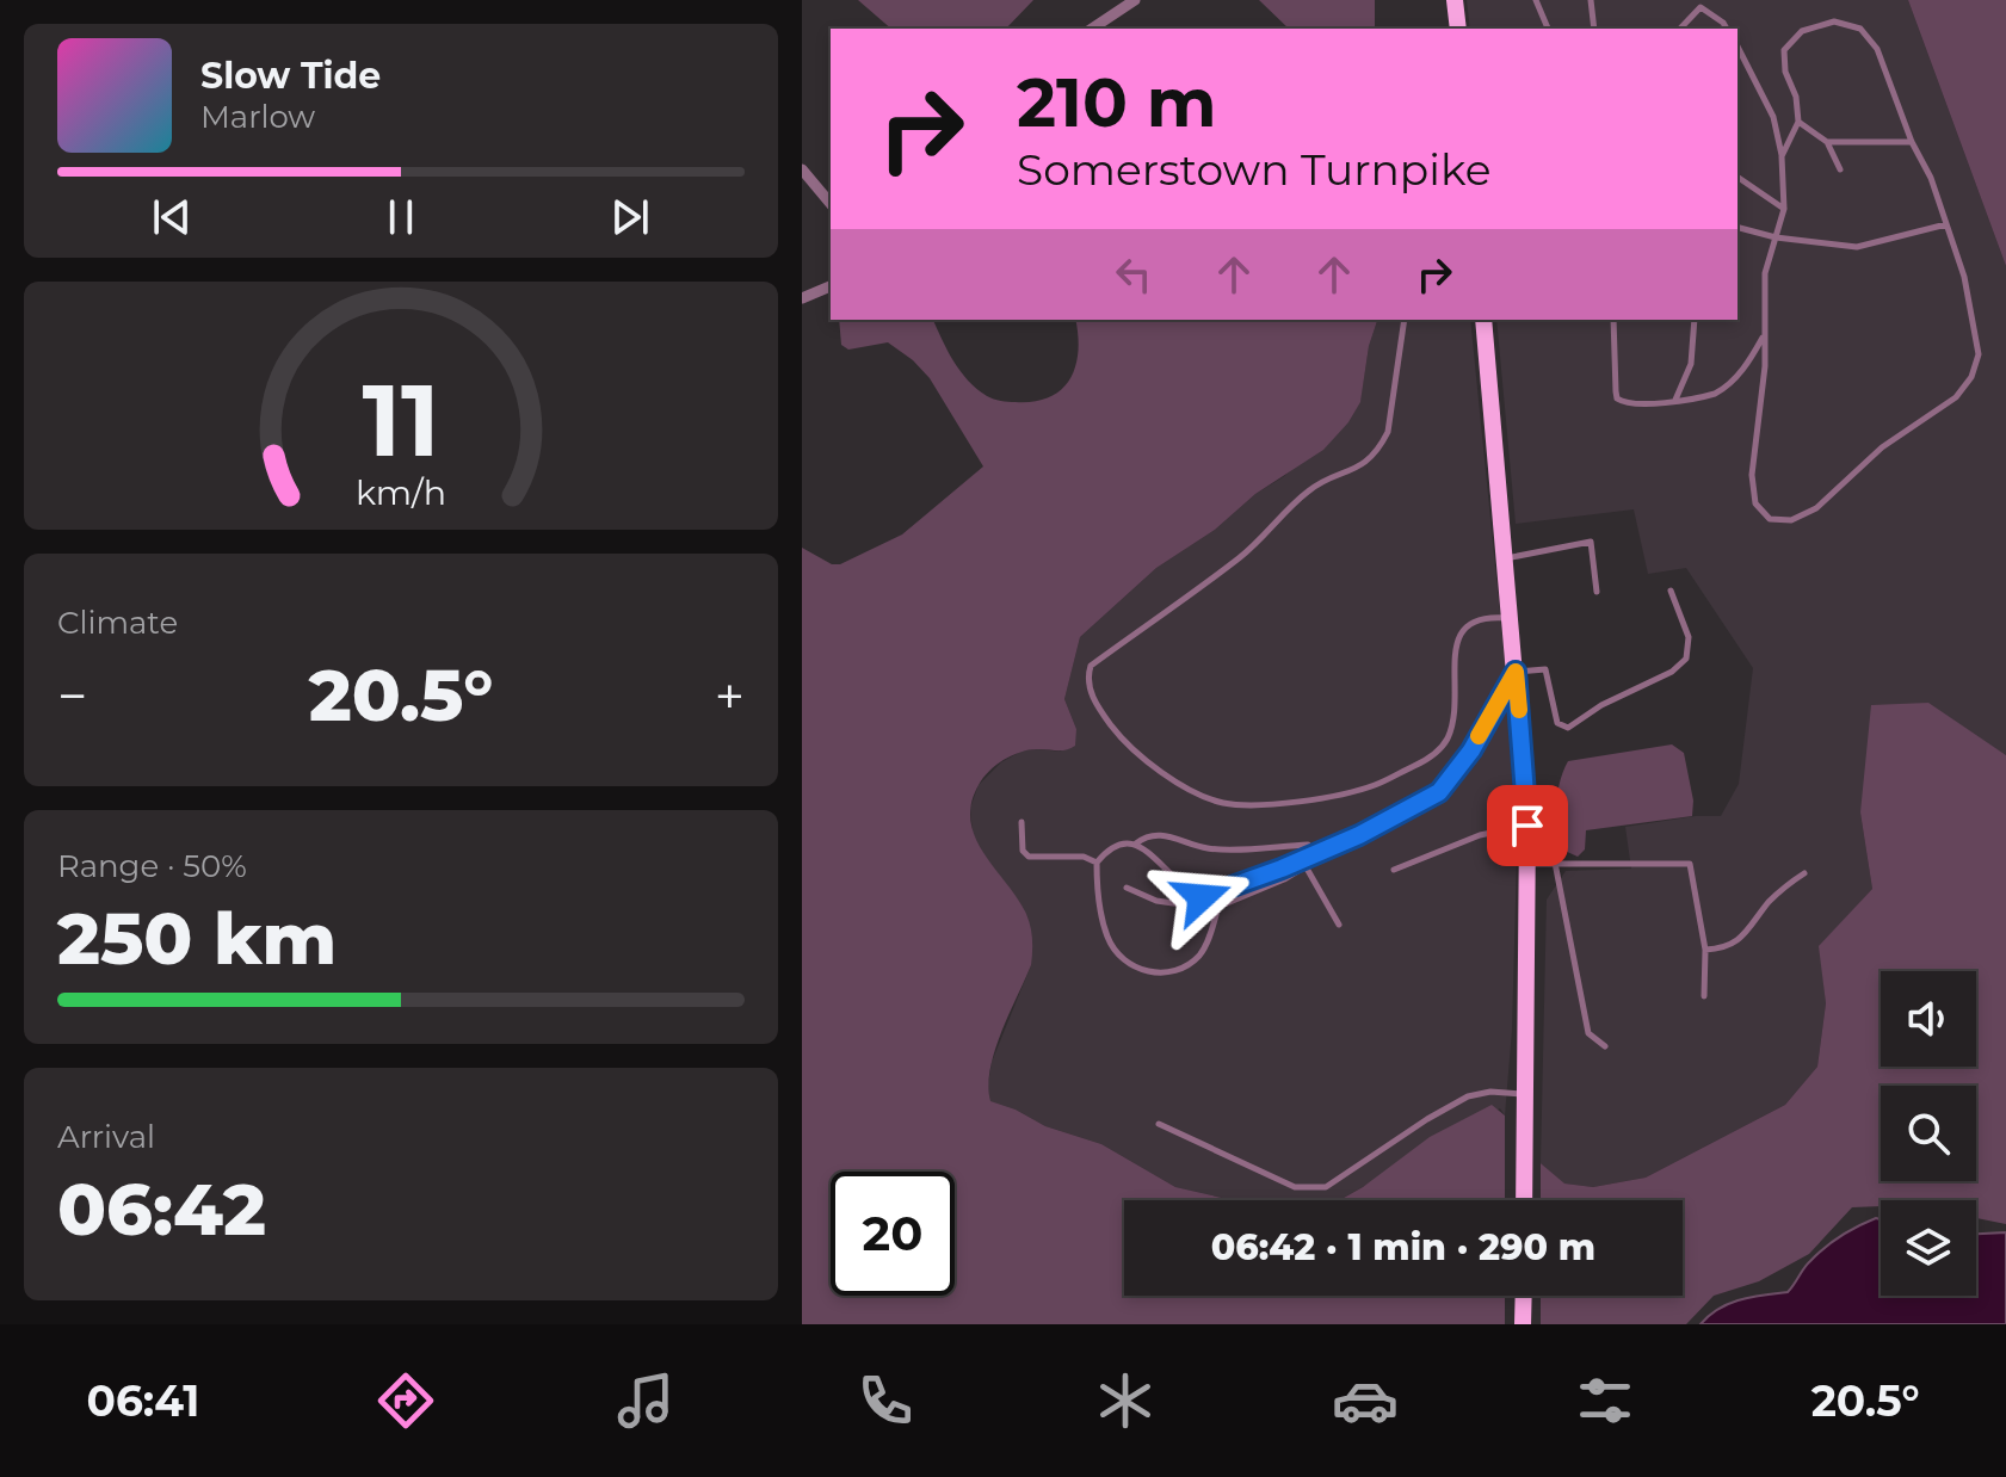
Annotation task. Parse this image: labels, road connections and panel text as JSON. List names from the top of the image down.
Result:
{
  "page": {
    "turn": ["210 m", "Somerstown Turnpike"],
    "song": ["Slow Tide", "Marlow"],
    "tile": [
      "Climate",
      ["Range · 50%", "250 km"],
      ["Arrival", "06:42"]
    ],
    "heat": ["−", "20.5°", "+"],
    "limit": "20",
    "trip": "06:42 · 1 min · 290 m",
    "tabs": ["06:41", "20.5°"],
    "gauge": ["11", "km/h"]
  }
}
